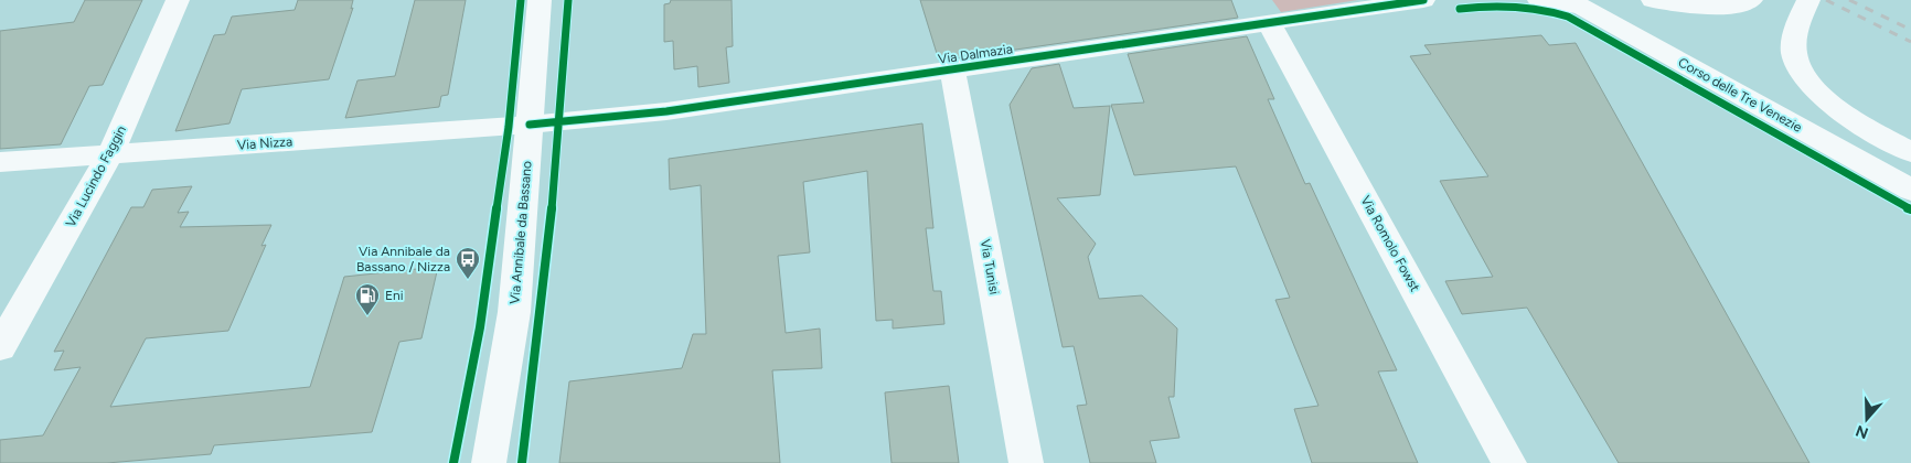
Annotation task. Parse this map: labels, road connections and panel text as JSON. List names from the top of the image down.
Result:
{
  "streets": {
    "street": [
      "Via Dalmazia",
      "Corso delle Tre Venezie",
      "Via Nizza",
      "Via Lucindo Faggin",
      "Via Annibale da Bassano",
      "Via Romolo Fowst",
      "Via Tunisi"
    ]
  },
  "crossings": [
    ["Via Dalmazia", "Via Nizza"],
    ["Via Dalmazia", "Via Annibale da Bassano"],
    ["Via Dalmazia", "Via Romolo Fowst"],
    ["Via Dalmazia", "Via Tunisi"],
    ["Via Nizza", "Via Lucindo Faggin"],
    ["Via Nizza", "Via Annibale da Bassano"]
  ],
  "places": {
    "bus stop": ["Via Annibale da Bassano / Nizza"],
    "fuel station": ["Eni"]
  },
  "north": "bottom"
}
